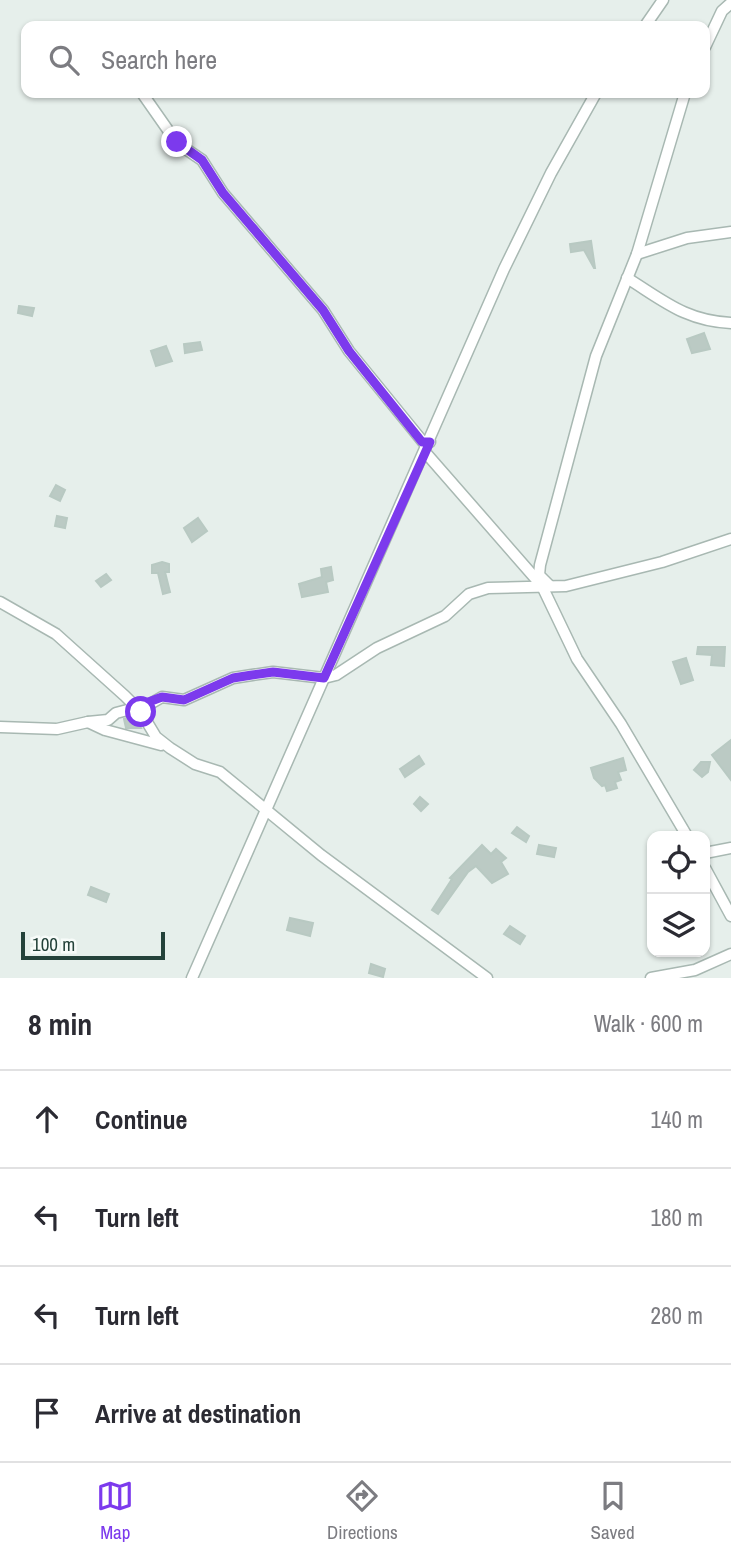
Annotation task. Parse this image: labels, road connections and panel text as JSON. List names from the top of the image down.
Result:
{
  "scale_bar": "100 m",
  "page": {
    "search": "Search here",
    "scale": "100 m",
    "heading": ["8 min", "Walk · 600 m"],
    "list": [
      ["Continue", "140 m"],
      ["Turn left", "180 m"],
      ["Turn left", "280 m"],
      "Arrive at destination"
    ],
    "nav": ["Map", "Directions", "Saved"]
  }
}
